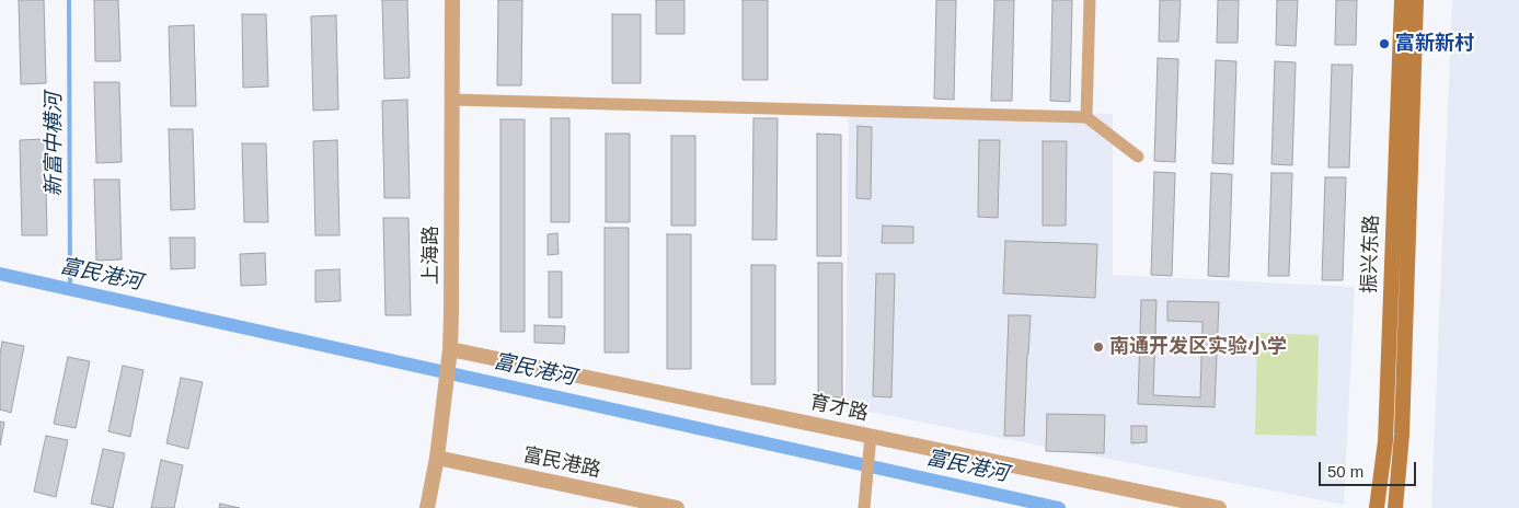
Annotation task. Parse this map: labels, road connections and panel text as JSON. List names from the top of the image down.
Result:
{
  "streets": {
    "main road": ["振兴东路"],
    "street": ["上海路", "育才路", "富民港路"]
  },
  "crossings": [
    ["上海路", "育才路"],
    ["上海路", "富民港路"]
  ],
  "water": ["新富中横河", "富民港河"],
  "places": ["富新新村", "南通开发区实验小学"],
  "scale_bar": "50 m"
}
